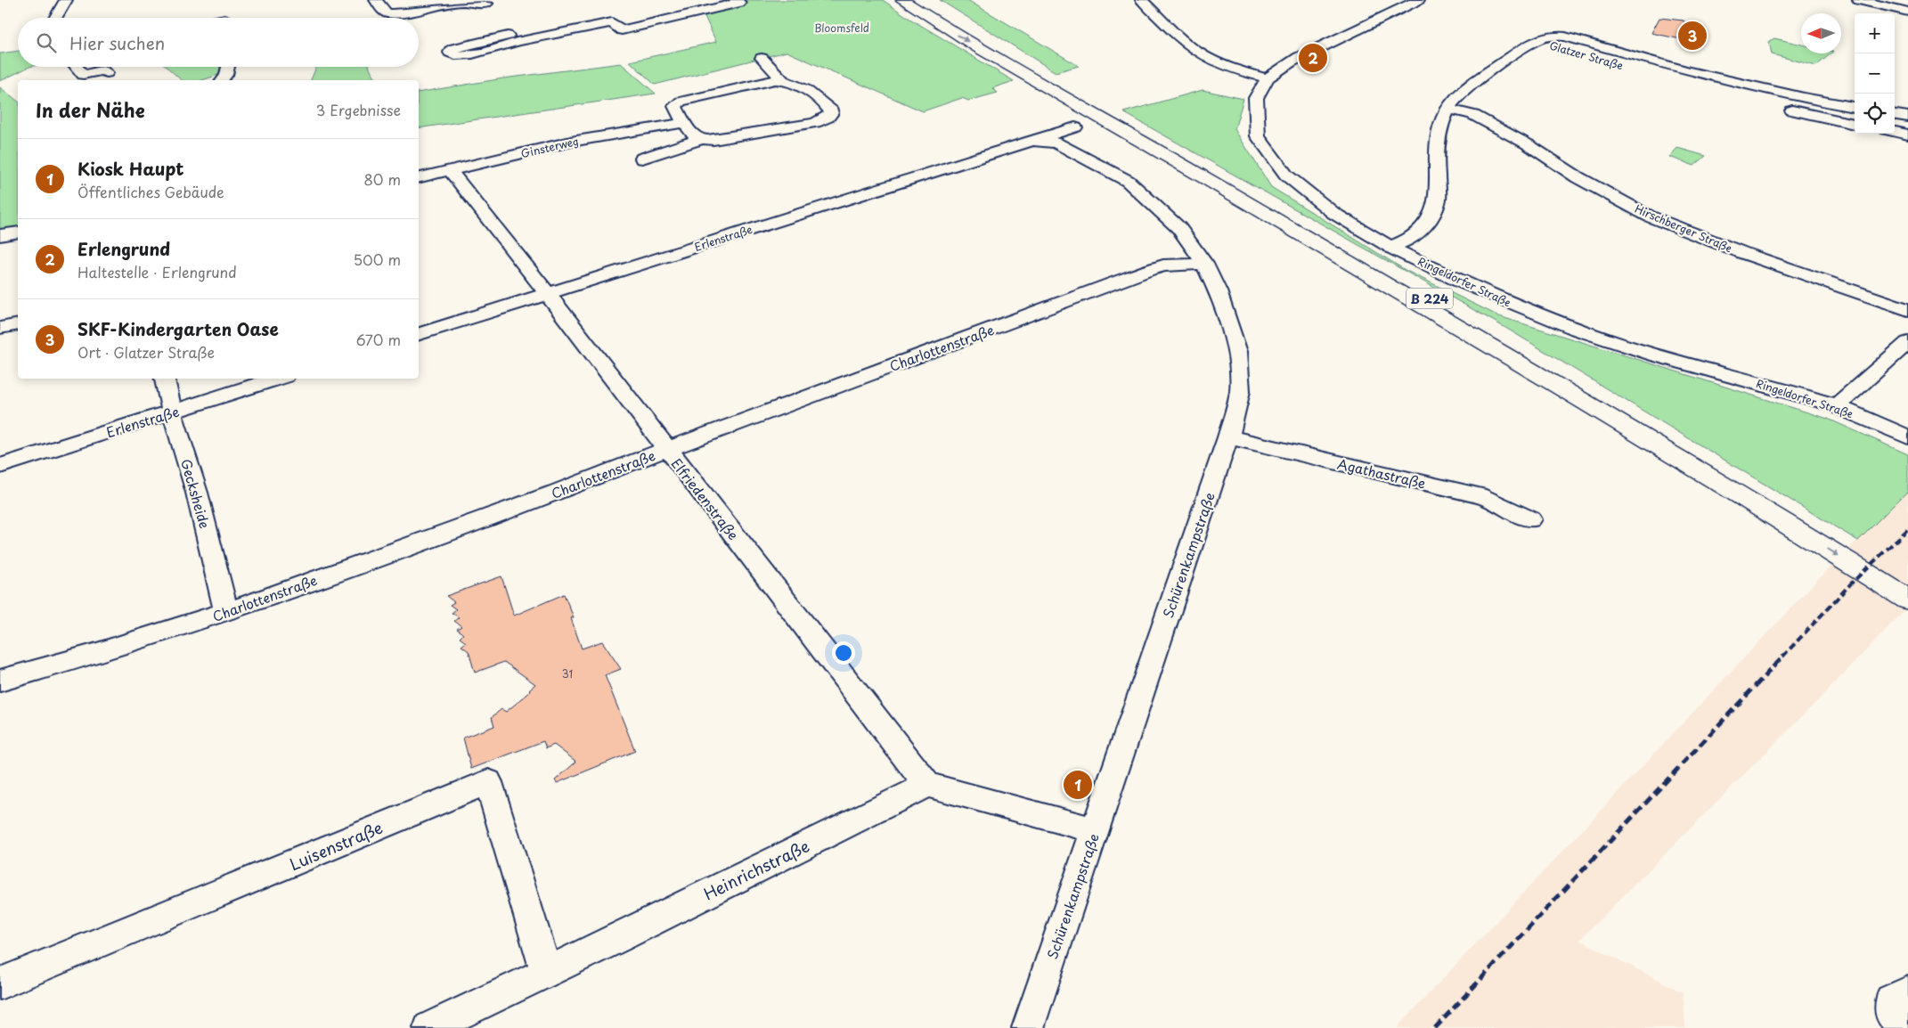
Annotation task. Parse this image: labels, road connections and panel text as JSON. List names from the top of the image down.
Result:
{
  "streets": {
    "highway": ["B 224"],
    "street": [
      "Glatzer Straße",
      "Ginsterweg",
      "Hirschberger Straße",
      "Erlenstraße",
      "Ringeldorfer Straße",
      "Charlottenstraße",
      "Agathastraße",
      "Gecksheide",
      "Elfriedenstraße",
      "Schürenkampstraße",
      "Luisenstraße",
      "Heinrichstraße"
    ]
  },
  "crossings": [
    ["Ginsterweg", "Elfriedenstraße"],
    ["Erlenstraße", "Gecksheide"],
    ["Erlenstraße", "Elfriedenstraße"],
    ["Erlenstraße", "Schürenkampstraße"],
    ["Charlottenstraße", "Gecksheide"],
    ["Charlottenstraße", "Elfriedenstraße"],
    ["Charlottenstraße", "Schürenkampstraße"],
    ["Agathastraße", "Schürenkampstraße"],
    ["Elfriedenstraße", "Heinrichstraße"],
    ["Luisenstraße", "Heinrichstraße"]
  ],
  "parks": ["Bloomsfeld"],
  "house_numbers": ["31"],
  "north": "left",
  "page": {
    "map_buttons": ["+", "−"],
    "search": "Hier suchen",
    "pins": ["3", "2", "1"],
    "heading": ["In der Nähe", "3 Ergebnisse"],
    "list": [
      {
        "mark": "1",
        "name": "Kiosk Haupt",
        "note": "Öffentliches Gebäude",
        "value": "80 m"
      },
      {
        "mark": "2",
        "name": "Erlengrund",
        "note": "Haltestelle · Erlengrund",
        "value": "500 m"
      },
      {
        "mark": "3",
        "name": "SKF-Kindergarten Oase",
        "note": "Ort · Glatzer Straße",
        "value": "670 m"
      }
    ]
  }
}
